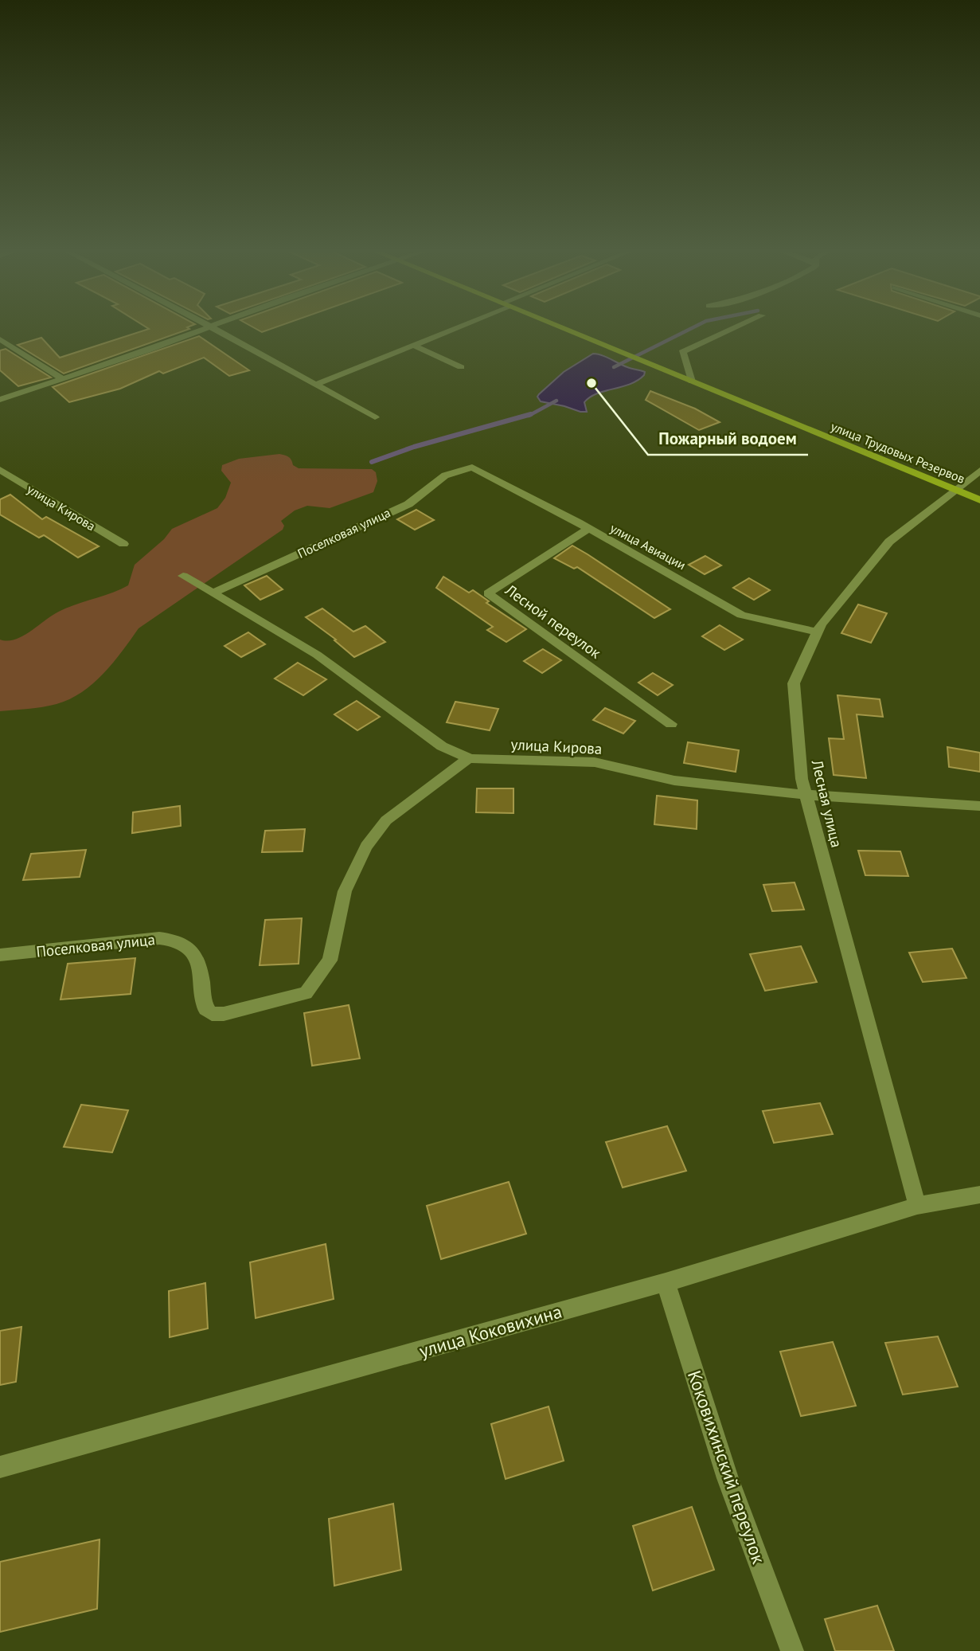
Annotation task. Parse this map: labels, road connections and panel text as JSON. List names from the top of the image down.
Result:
{
  "streets": {
    "main road": ["улица Трудовых Резервов"],
    "street": [
      "улица Кирова",
      "Поселковая улица",
      "улица Авиации",
      "Лесной переулок",
      "Лесная улица",
      "улица Коковихина",
      "Коковихинский переулок"
    ]
  },
  "crossings": [
    ["улица Трудовых Резервов", "Лесная улица"],
    ["улица Кирова", "Поселковая улица"],
    ["улица Кирова", "Лесная улица"],
    ["Поселковая улица", "улица Авиации"],
    ["улица Авиации", "Лесной переулок"],
    ["улица Авиации", "Лесная улица"],
    ["Лесная улица", "улица Коковихина"],
    ["улица Коковихина", "Коковихинский переулок"]
  ],
  "places": ["Пожарный водоем"]
}
